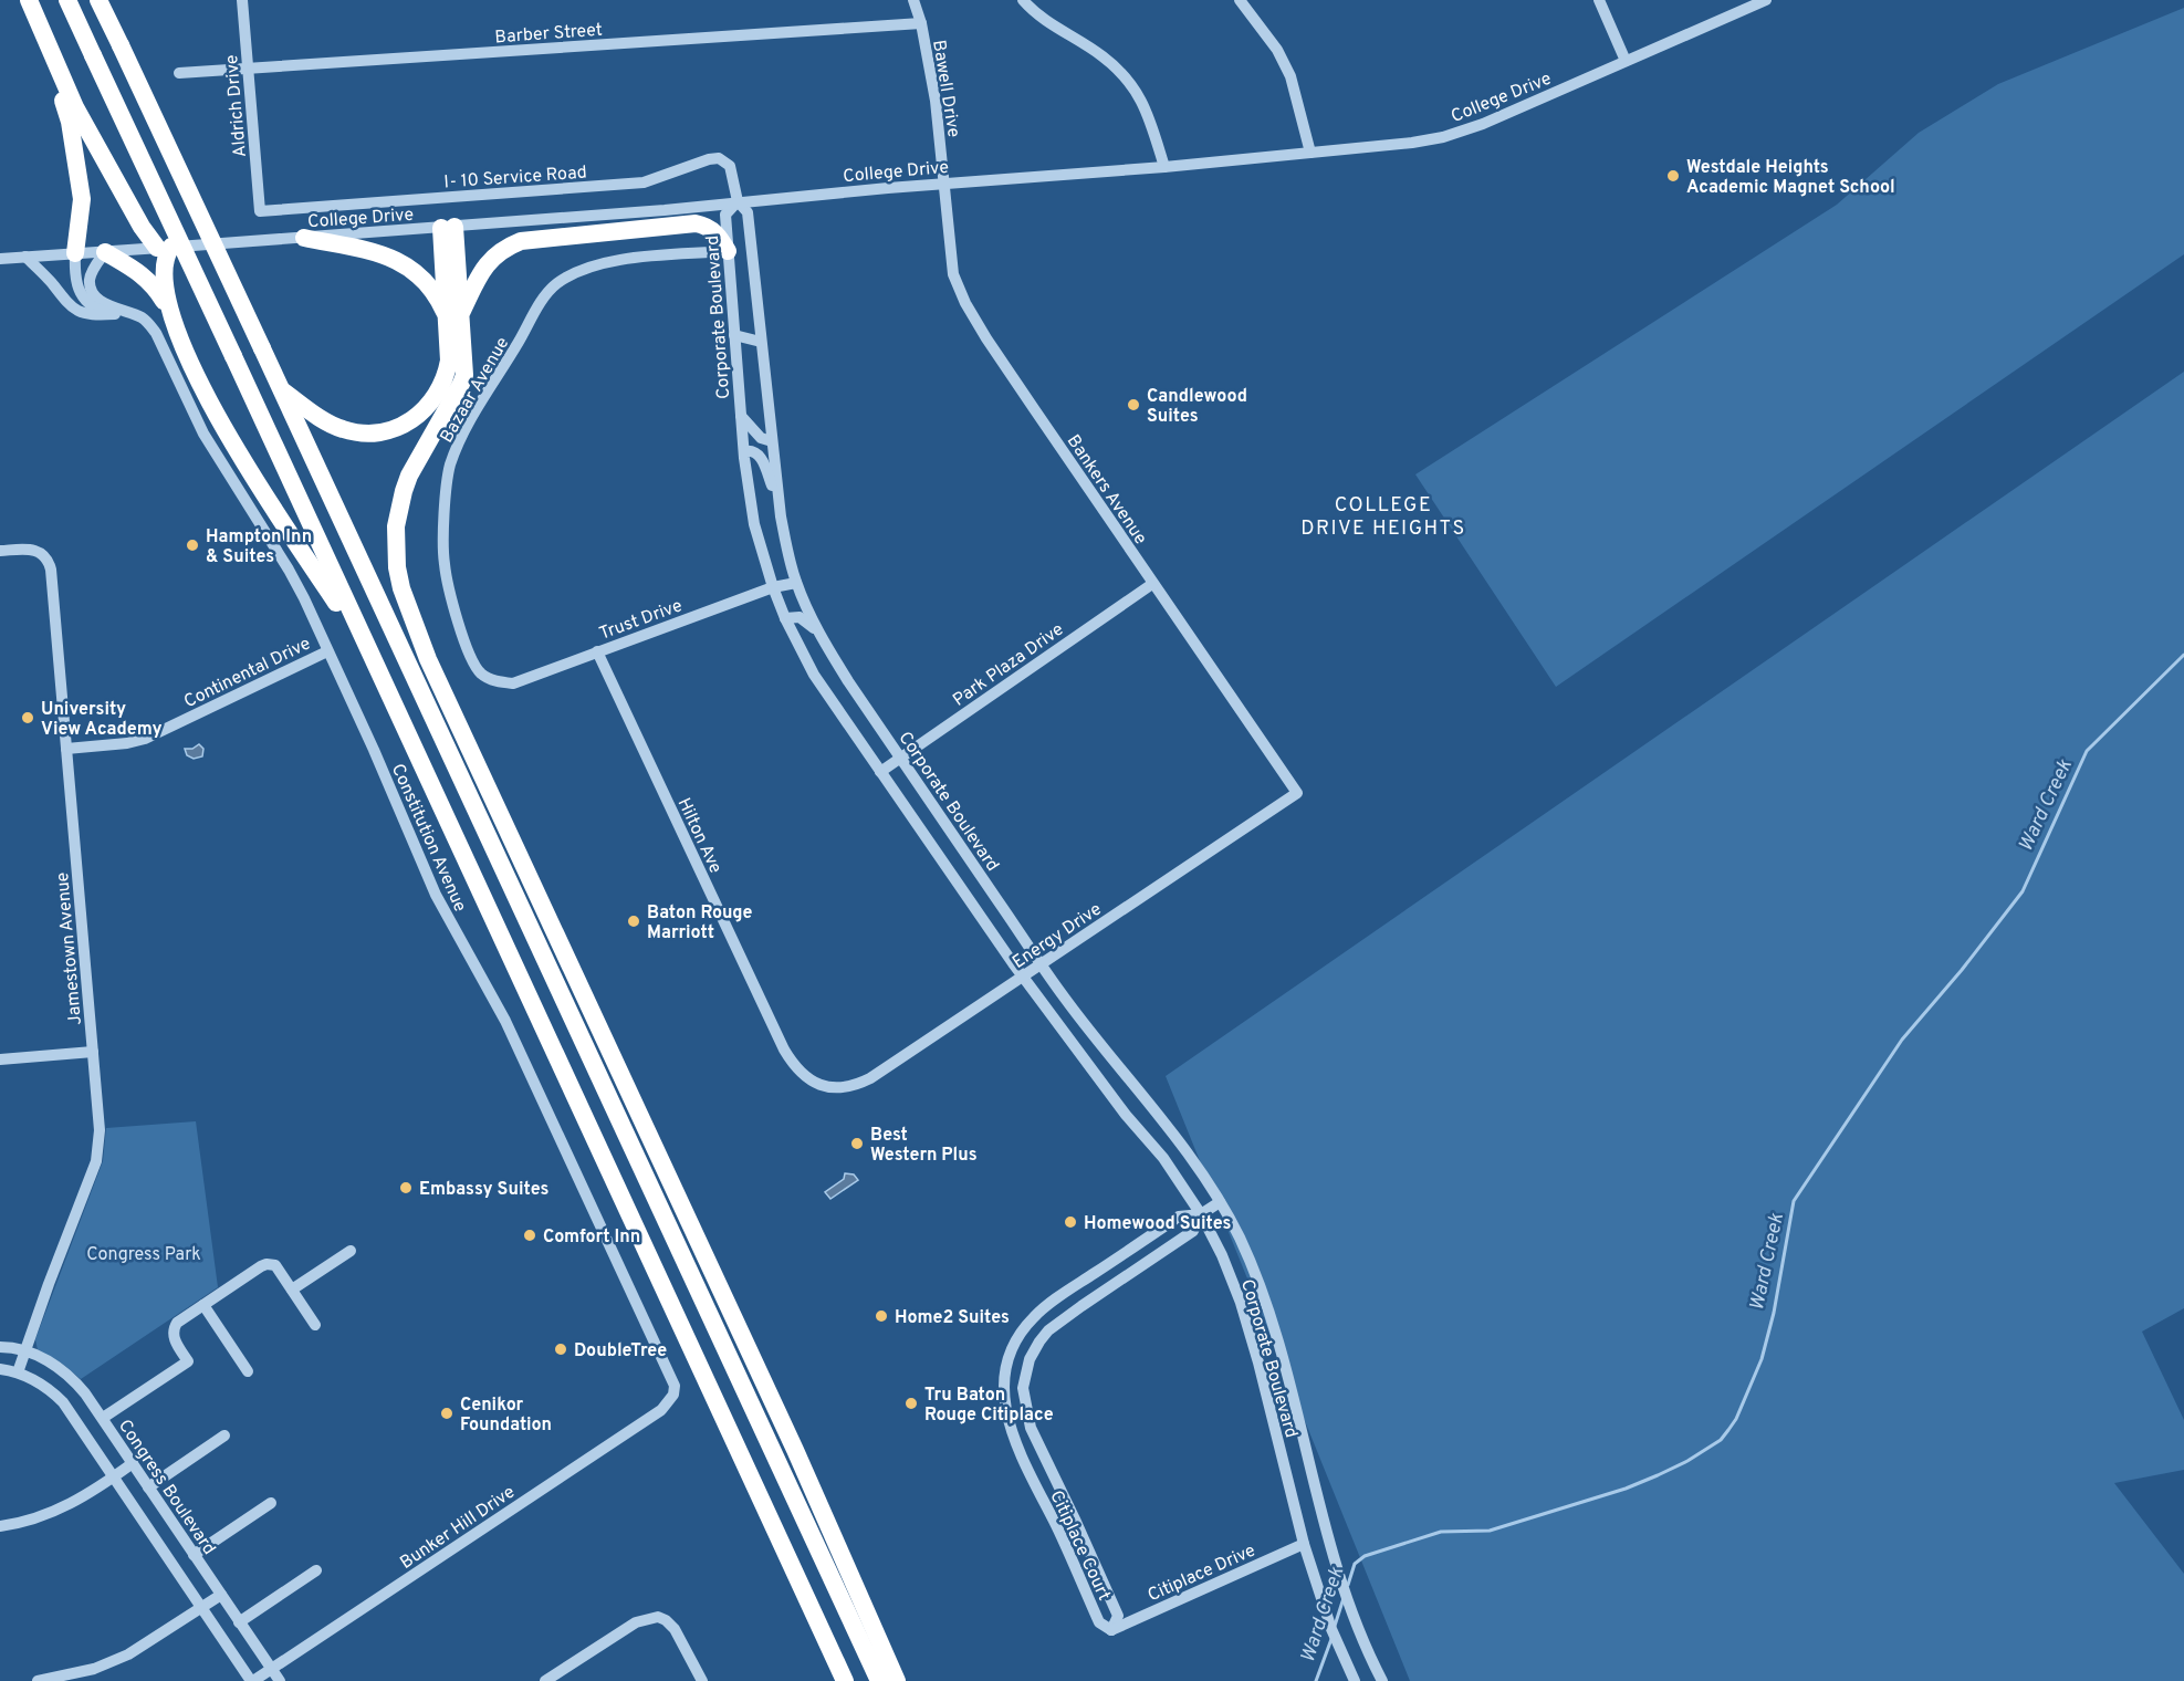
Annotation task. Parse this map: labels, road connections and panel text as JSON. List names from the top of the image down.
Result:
{
  "streets": {
    "street": [
      "Barber Street",
      "Bawell Drive",
      "College Drive",
      "Aldrich Drive",
      "I- 10 Service Road",
      "Corporate Boulevard",
      "Bazaar Avenue",
      "Bankers Avenue",
      "Trust Drive",
      "Park Plaza Drive",
      "Continental Drive",
      "Hilton Ave",
      "Constitution Avenue",
      "Energy Drive",
      "Jamestown Avenue",
      "Congress Boulevard",
      "Bunker Hill Drive",
      "Citiplace Court",
      "Citiplace Drive"
    ]
  },
  "crossings": [
    ["Barber Street", "Bawell Drive"],
    ["Barber Street", "Aldrich Drive"],
    ["Bawell Drive", "College Drive"],
    ["Bawell Drive", "Bankers Avenue"],
    ["College Drive", "I- 10 Service Road"],
    ["College Drive", "Corporate Boulevard"],
    ["College Drive", "Bankers Avenue"],
    ["College Drive", "Constitution Avenue"],
    ["Aldrich Drive", "I- 10 Service Road"],
    ["I- 10 Service Road", "Corporate Boulevard"],
    ["Corporate Boulevard", "Bazaar Avenue"],
    ["Corporate Boulevard", "Trust Drive"],
    ["Corporate Boulevard", "Park Plaza Drive"],
    ["Corporate Boulevard", "Energy Drive"],
    ["Corporate Boulevard", "Citiplace Court"],
    ["Corporate Boulevard", "Citiplace Drive"],
    ["Bazaar Avenue", "Trust Drive"],
    ["Bankers Avenue", "Park Plaza Drive"],
    ["Bankers Avenue", "Energy Drive"],
    ["Trust Drive", "Hilton Ave"],
    ["Continental Drive", "Constitution Avenue"],
    ["Continental Drive", "Jamestown Avenue"],
    ["Hilton Ave", "Energy Drive"],
    ["Constitution Avenue", "Bunker Hill Drive"],
    ["Jamestown Avenue", "Congress Boulevard"],
    ["Congress Boulevard", "Bunker Hill Drive"],
    ["Citiplace Court", "Citiplace Drive"]
  ],
  "districts": ["COLLEGE DRIVE HEIGHTS"],
  "water": ["Ward Creek"],
  "parks": ["Congress Park"],
  "places": [
    "Westdale Heights Academic Magnet School",
    "Candlewood Suites",
    "Hampton Inn & Suites",
    "University View Academy",
    "Baton Rouge Marriott",
    "Best Western Plus",
    "Embassy Suites",
    "Homewood Suites",
    "Comfort Inn",
    "Home2 Suites",
    "DoubleTree",
    "Tru Baton Rouge Citiplace",
    "Cenikor Foundation"
  ]
}
